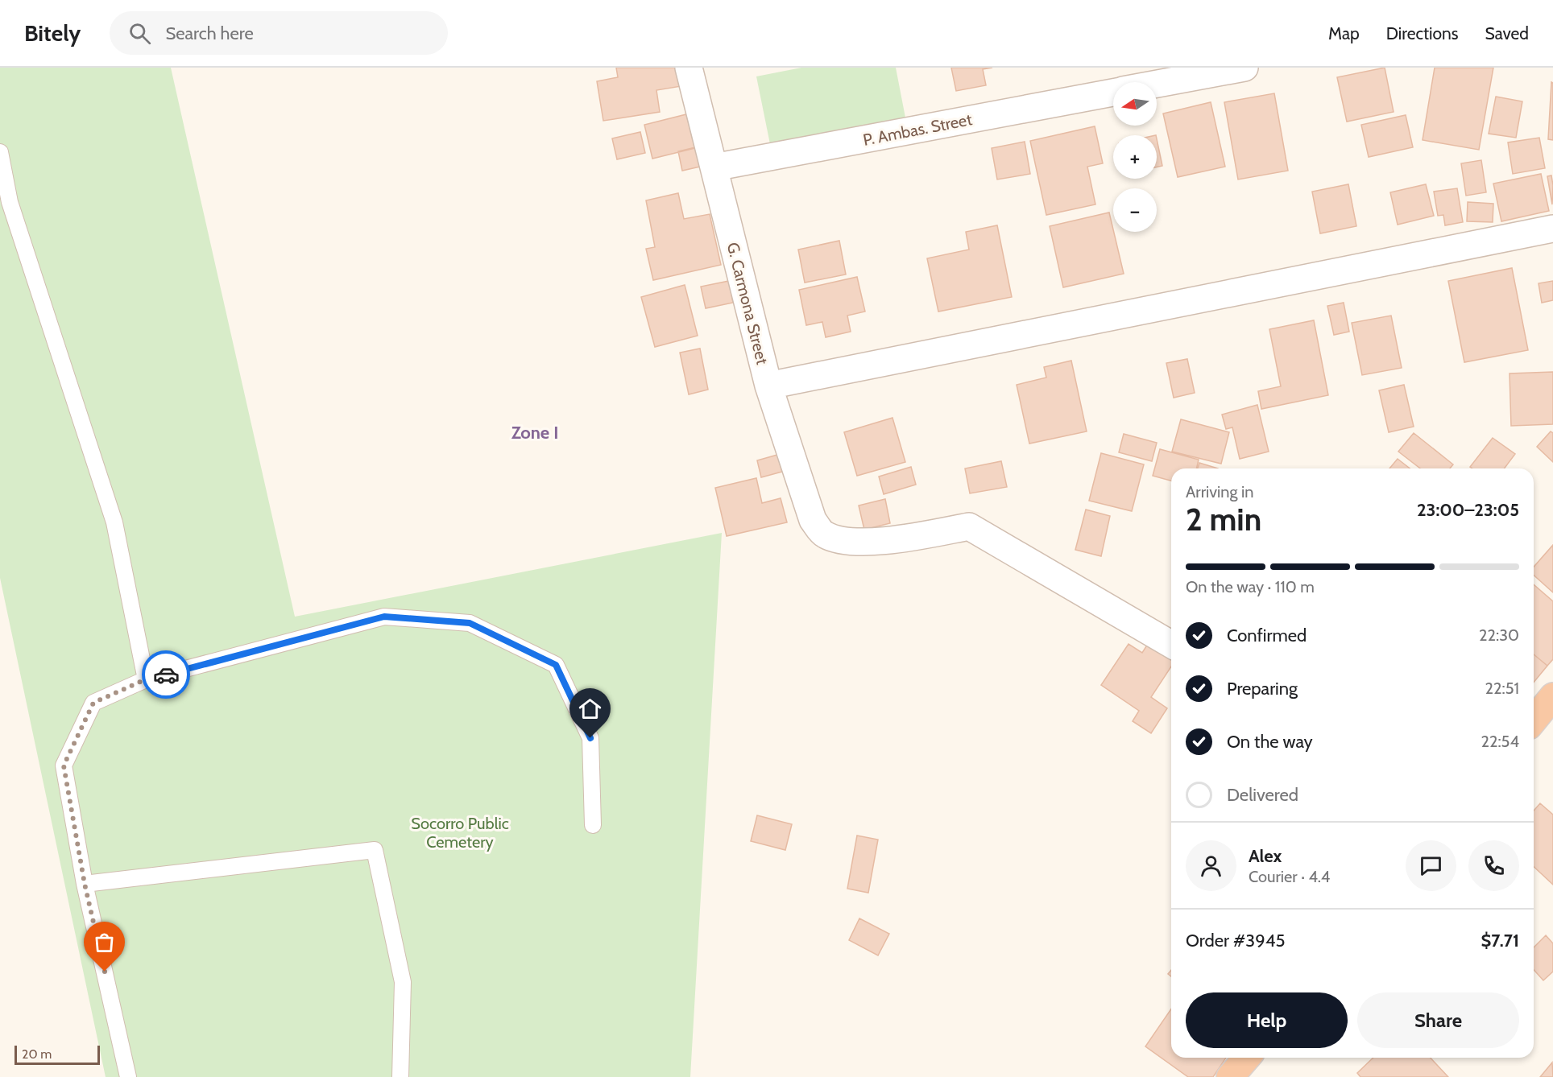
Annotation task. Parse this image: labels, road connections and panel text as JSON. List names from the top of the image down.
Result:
{
  "streets": {
    "street": ["P. Ambas. Street", "G. Carmona Street"]
  },
  "crossings": [
    ["P. Ambas. Street", "G. Carmona Street"]
  ],
  "districts": ["Zone I"],
  "parks": ["Socorro Public Cemetery"],
  "scale_bar": "20 m",
  "north": "left",
  "page": {
    "header": "Bitely",
    "search": "Search here",
    "nav": ["Map", "Directions", "Saved"],
    "map_buttons": ["+", "−"],
    "heading": ["2 min", "Arriving in", "23:00–23:05"],
    "panel": [
      "Alex",
      "Courier · 4.4",
      "Order #3945",
      "$7.71"
    ],
    "bar": "On the way · 110 m",
    "list": [
      ["Confirmed", "22:30"],
      ["Preparing", "22:51"],
      ["On the way", "22:54"],
      "Delivered"
    ],
    "buttons": ["Help", "Share"],
    "scale": "20 m"
  }
}
